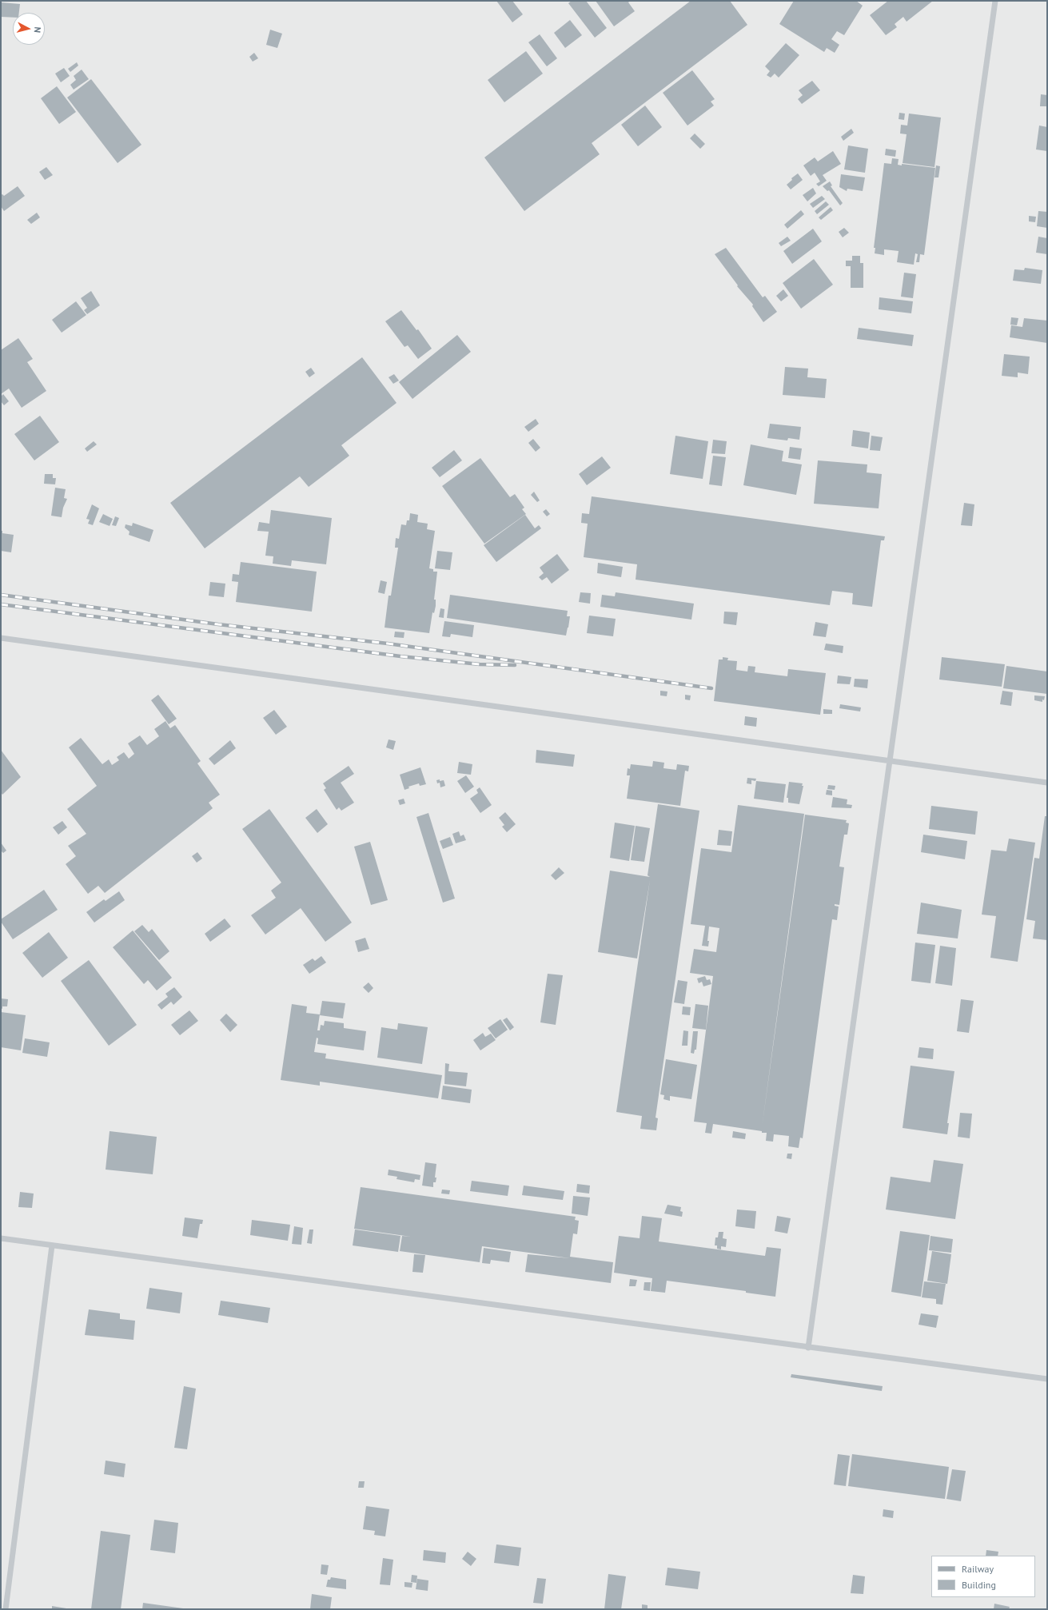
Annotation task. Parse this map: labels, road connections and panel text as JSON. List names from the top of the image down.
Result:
{
  "legend": ["Railway", "Building"],
  "north": "right"
}
